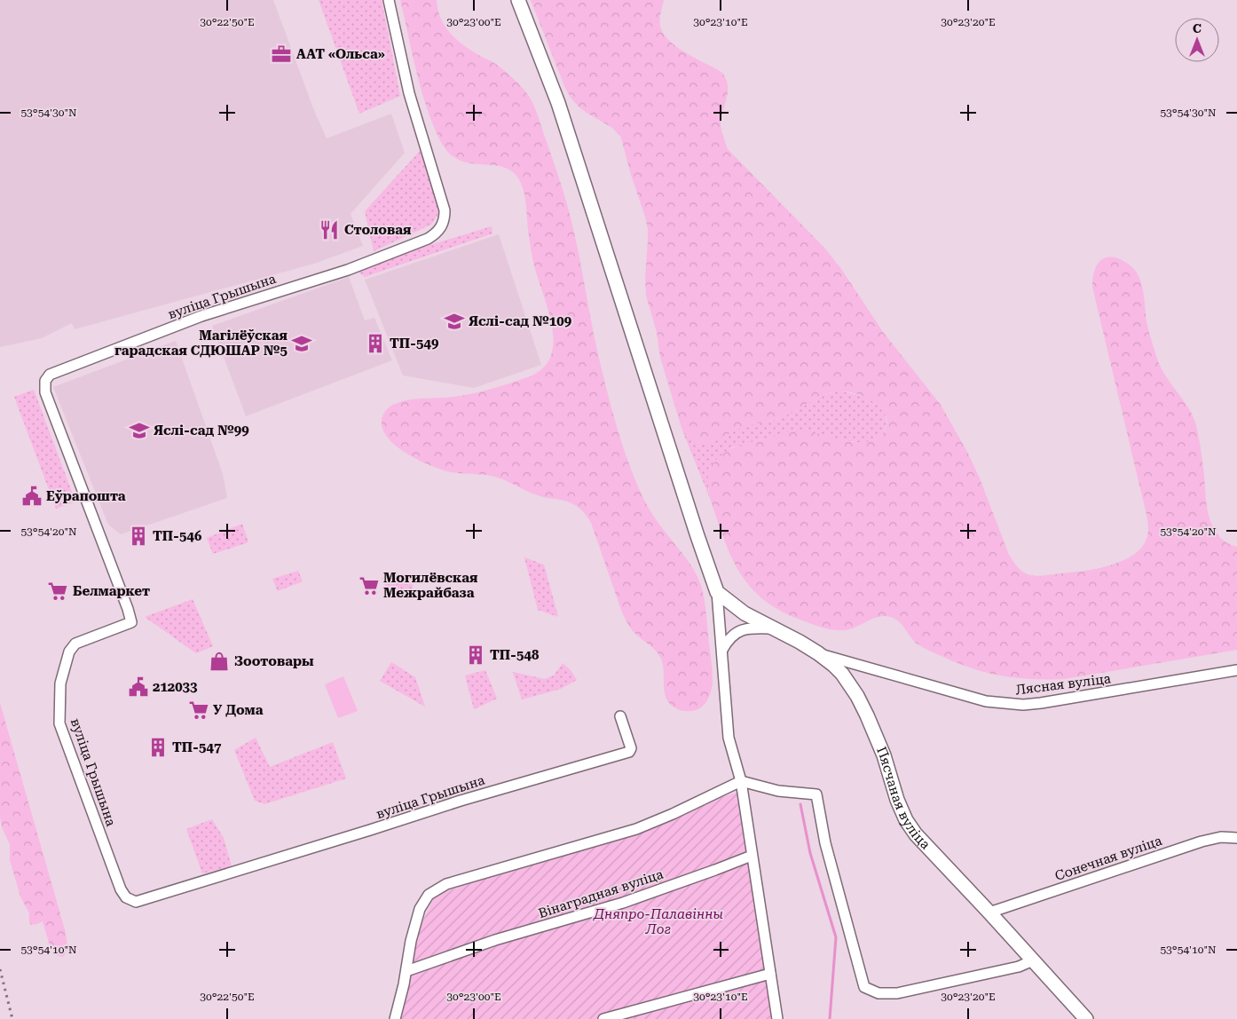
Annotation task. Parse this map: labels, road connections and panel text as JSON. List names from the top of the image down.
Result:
{
  "streets": {
    "street": [
      "вуліца Грышына",
      "Лясная вуліца",
      "Пясчаная вуліца",
      "Сонечная вуліца",
      "Вінаградная вуліца"
    ]
  },
  "crossings": [
    ["Лясная вуліца", "Пясчаная вуліца"],
    ["Пясчаная вуліца", "Сонечная вуліца"]
  ],
  "parks": ["Дняпро-Палавінны Лог"],
  "places": {
    "office": ["ААТ «Ольса»"],
    "restaurant": ["Столовая"],
    "school or university": ["Яслі-сад №109", "Магілёўская гарадская СДЮШАР №5", "Яслі-сад №99"],
    "building": [
      "ТП-549",
      "ТП-546",
      "ТП-548",
      "ТП-547"
    ],
    "public building": ["Еўрапошта", "212033"],
    "supermarket": ["Могилёвская Межрайбаза", "Белмаркет", "У Дома"],
    "shop": ["Зоотовары"]
  },
  "north": "top",
  "coordinates": [
    "30°22'50\"E",
    "30°23'00\"E",
    "30°23'10\"E",
    "30°23'20\"E",
    "53°54'30\"N",
    "53°54'20\"N",
    "53°54'10\"N"
  ]
}
